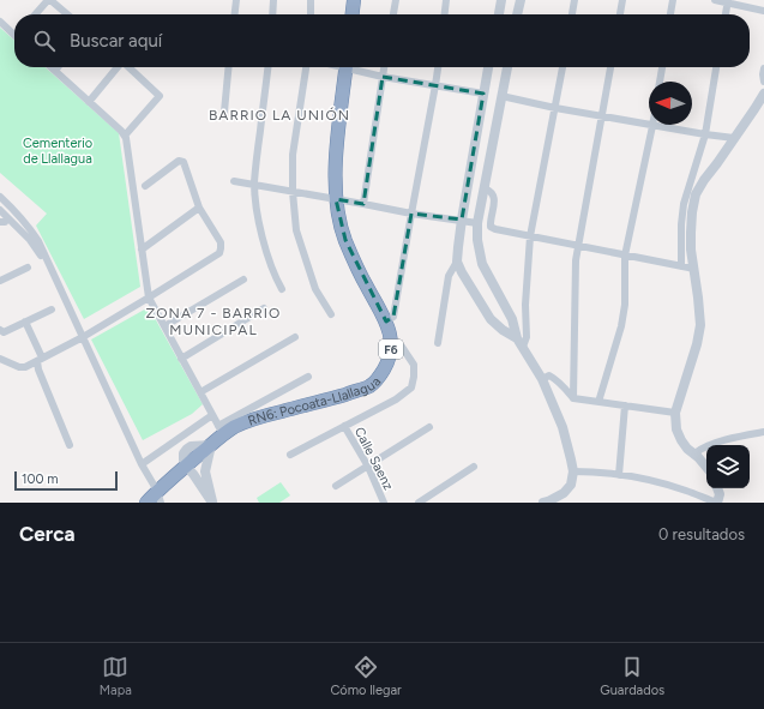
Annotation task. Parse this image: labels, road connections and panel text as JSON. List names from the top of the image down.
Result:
{
  "streets": {
    "highway": ["F6", "RN6: Pocoata-Llallagua"],
    "street": ["Calle Saenz"]
  },
  "districts": ["BARRIO LA UNIÓN", "ZONA 7 - BARRIO MUNICIPAL"],
  "parks": ["Cementerio de Llallagua"],
  "scale_bar": "100 m",
  "north": "left",
  "page": {
    "search": "Buscar aquí",
    "scale": "100 m",
    "heading": ["Cerca", "0 resultados"],
    "nav": ["Mapa", "Cómo llegar", "Guardados"]
  }
}
